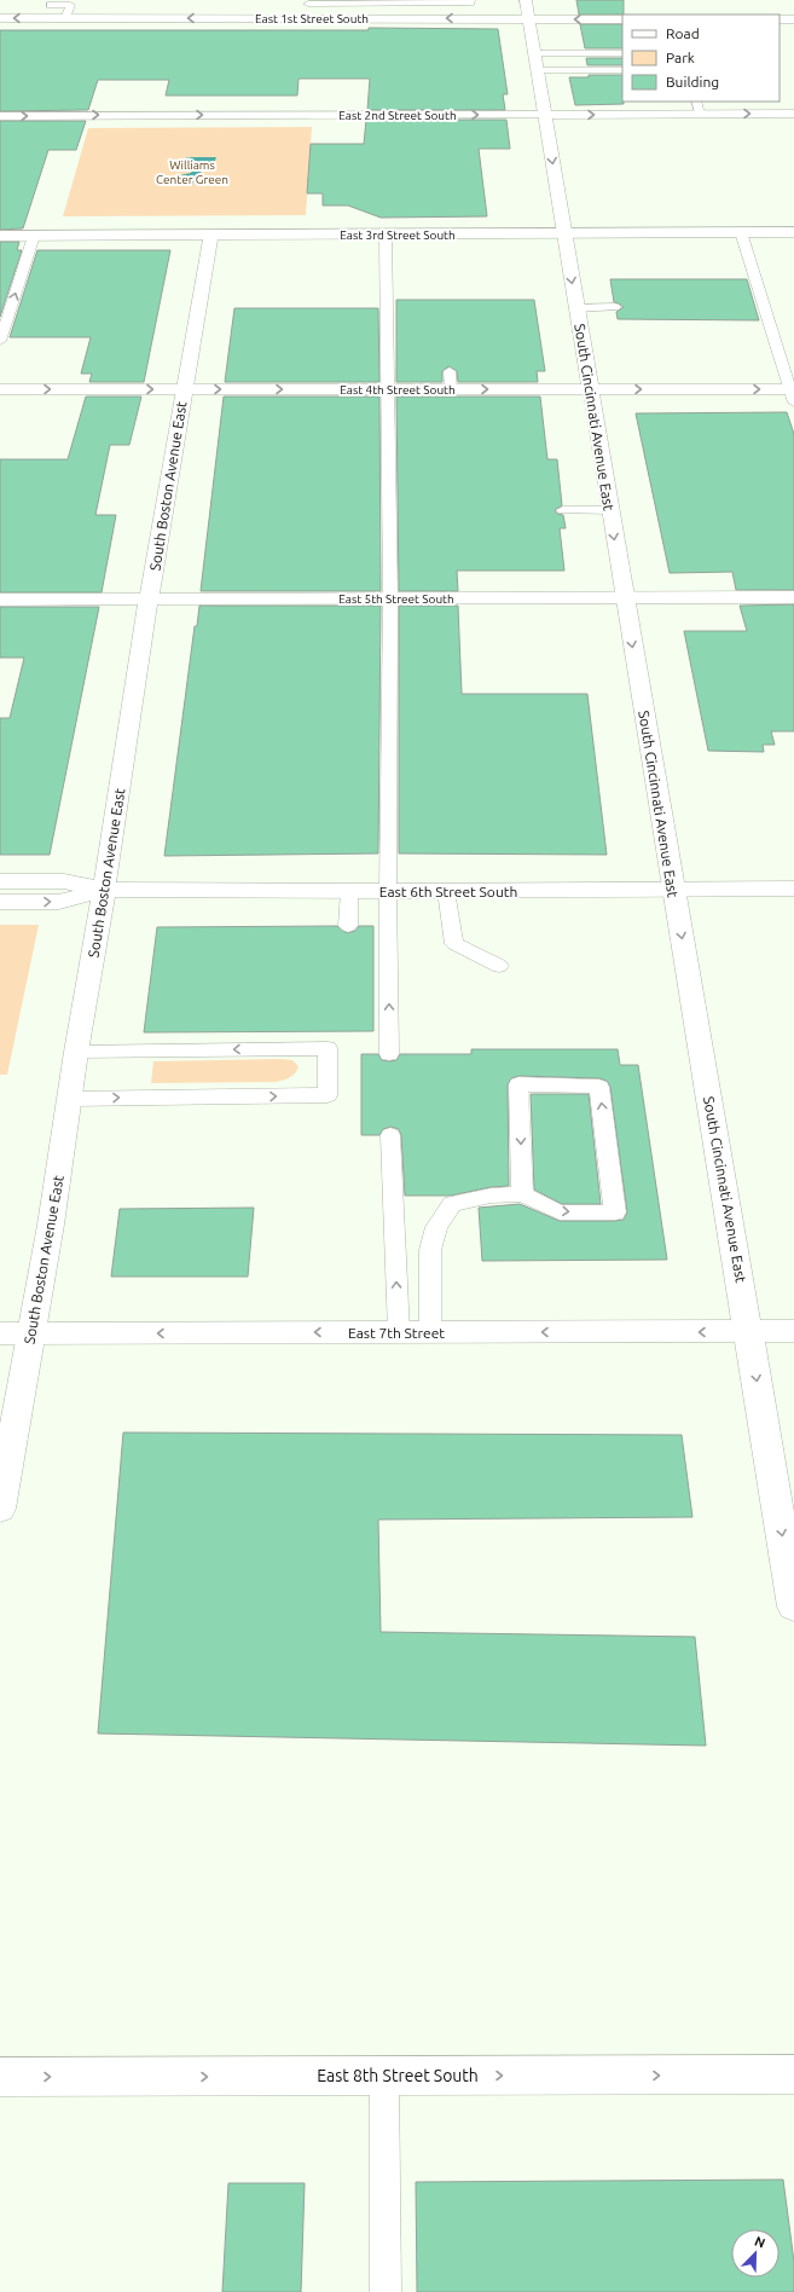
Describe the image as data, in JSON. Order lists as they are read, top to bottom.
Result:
{
  "streets": {
    "main road": [
      "East 1st Street South",
      "East 2nd Street South",
      "East 3rd Street South",
      "East 4th Street South",
      "South Cincinnati Avenue East",
      "South Boston Avenue East",
      "East 5th Street South",
      "East 6th Street South",
      "East 7th Street",
      "East 8th Street South"
    ]
  },
  "crossings": [
    ["East 1st Street South", "South Cincinnati Avenue East"],
    ["East 2nd Street South", "South Cincinnati Avenue East"],
    ["East 3rd Street South", "South Cincinnati Avenue East"],
    ["East 3rd Street South", "South Boston Avenue East"],
    ["East 4th Street South", "South Cincinnati Avenue East"],
    ["East 4th Street South", "South Boston Avenue East"],
    ["South Cincinnati Avenue East", "East 5th Street South"],
    ["South Cincinnati Avenue East", "East 6th Street South"],
    ["South Cincinnati Avenue East", "East 7th Street"],
    ["South Boston Avenue East", "East 5th Street South"],
    ["South Boston Avenue East", "East 6th Street South"],
    ["South Boston Avenue East", "East 7th Street"]
  ],
  "one_way": [
    "East 1st Street South",
    "East 2nd Street South",
    "East 4th Street South",
    "South Cincinnati Avenue East",
    "East 7th Street",
    "East 8th Street South"
  ],
  "parks": ["Williams Center Green"],
  "legend": ["Road", "Park", "Building"],
  "north": "top right"
}
